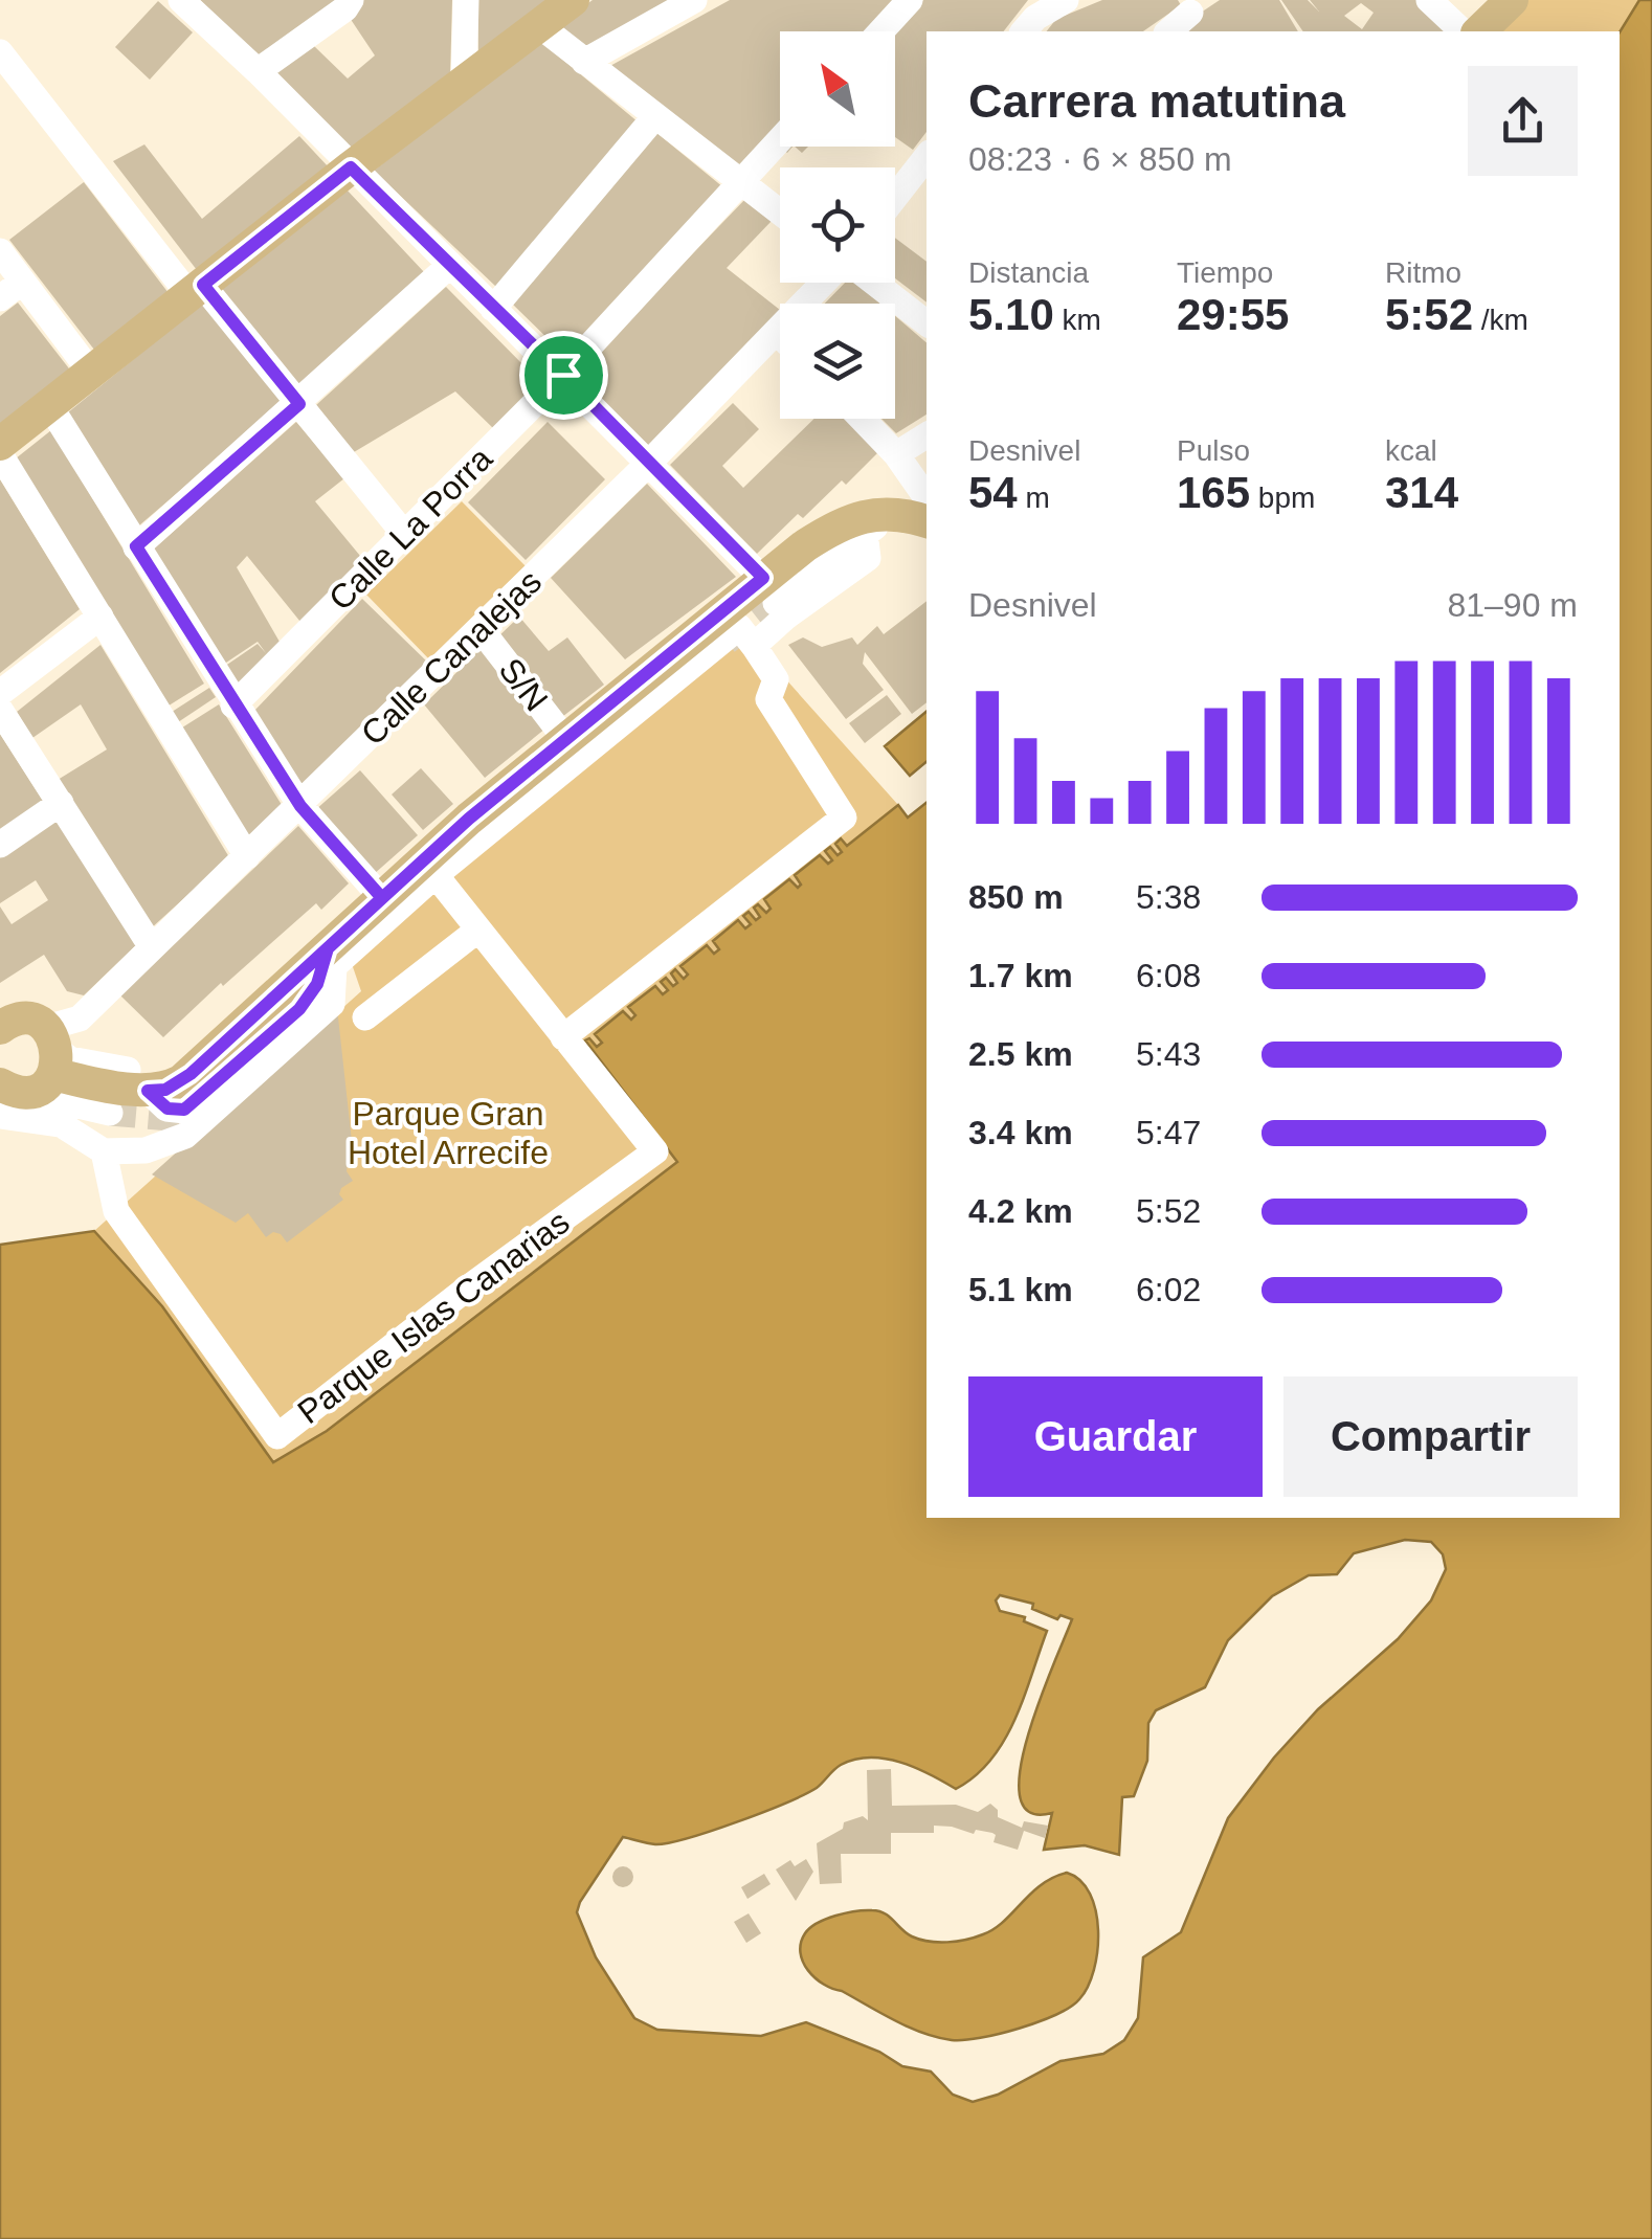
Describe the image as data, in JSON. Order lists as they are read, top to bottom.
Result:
{
  "streets": {
    "street": [
      "Calle La Porra",
      "Calle Canalejas",
      "S/N",
      "Parque Islas Canarias"
    ]
  },
  "crossings": [
    ["Calle Canalejas", "S/N"]
  ],
  "parks": ["Parque Gran Hotel Arrecife"],
  "north": "top left",
  "page": {
    "heading": ["Carrera matutina", "08:23 · 6 × 850 m"],
    "stats": [
      ["Distancia", "5.10 km"],
      ["Tiempo", "29:55"],
      ["Ritmo", "5:52 /km"],
      ["Desnivel", "54 m"],
      ["Pulso", "165 bpm"],
      ["kcal", "314"]
    ],
    "chart": ["Desnivel", "81–90 m"],
    "list": [
      {
        "name": "850 m",
        "note": "5:38"
      },
      {
        "name": "1.7 km",
        "note": "6:08"
      },
      {
        "name": "2.5 km",
        "note": "5:43"
      },
      {
        "name": "3.4 km",
        "note": "5:47"
      },
      {
        "name": "4.2 km",
        "note": "5:52"
      },
      {
        "name": "5.1 km",
        "note": "6:02"
      }
    ],
    "buttons": ["Guardar", "Compartir"]
  }
}
